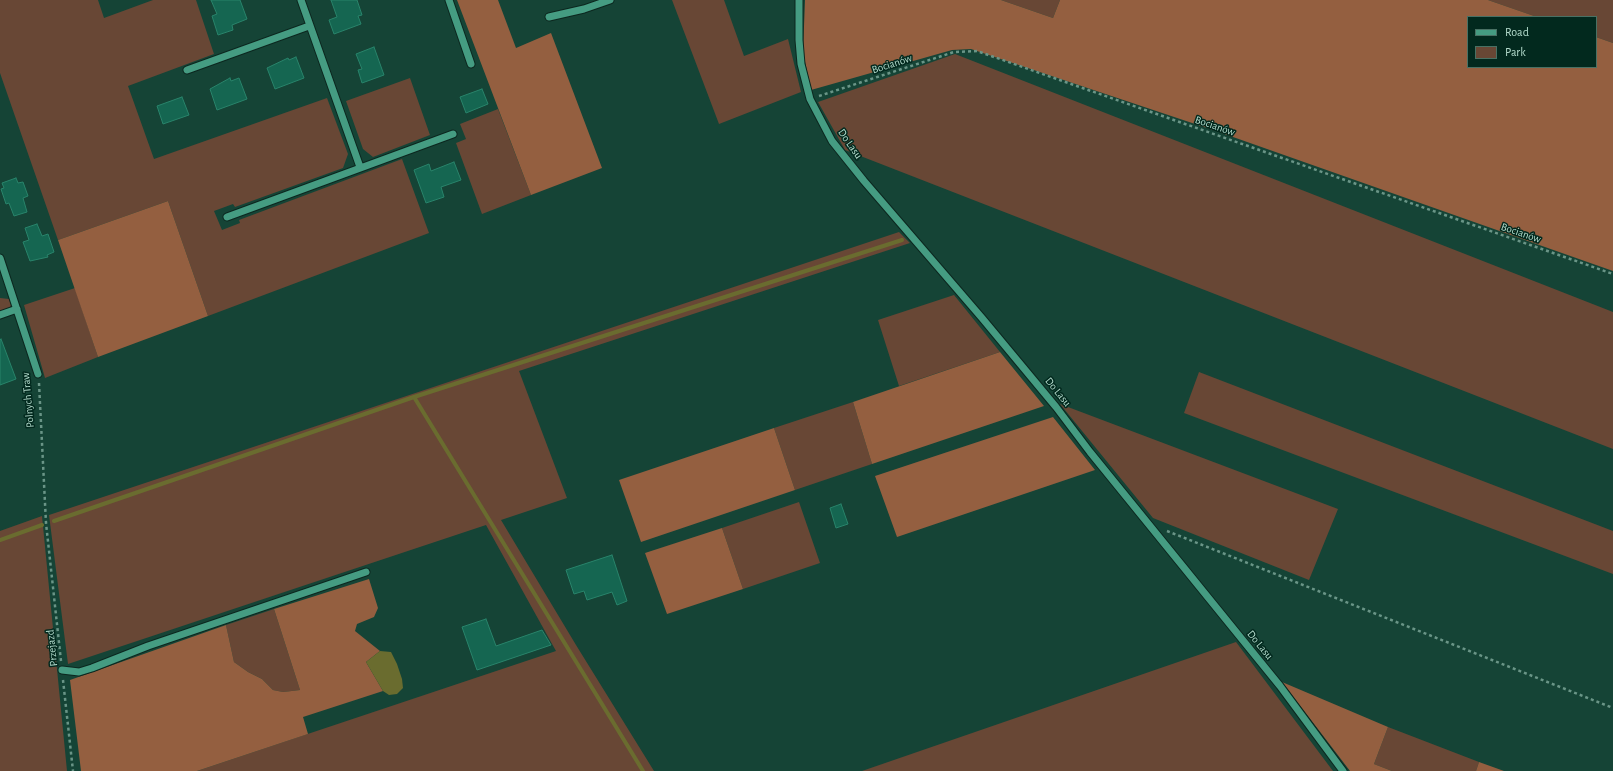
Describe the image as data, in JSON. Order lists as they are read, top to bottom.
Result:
{
  "streets": {
    "street": ["Do Lasu", "Polnych Traw"],
    "path": ["Bocianów", "Przejazd"]
  },
  "crossings": [
    ["Bocianów", "Do Lasu"],
    ["Polnych Traw", "Przejazd"]
  ],
  "legend": ["Road", "Park"]
}
